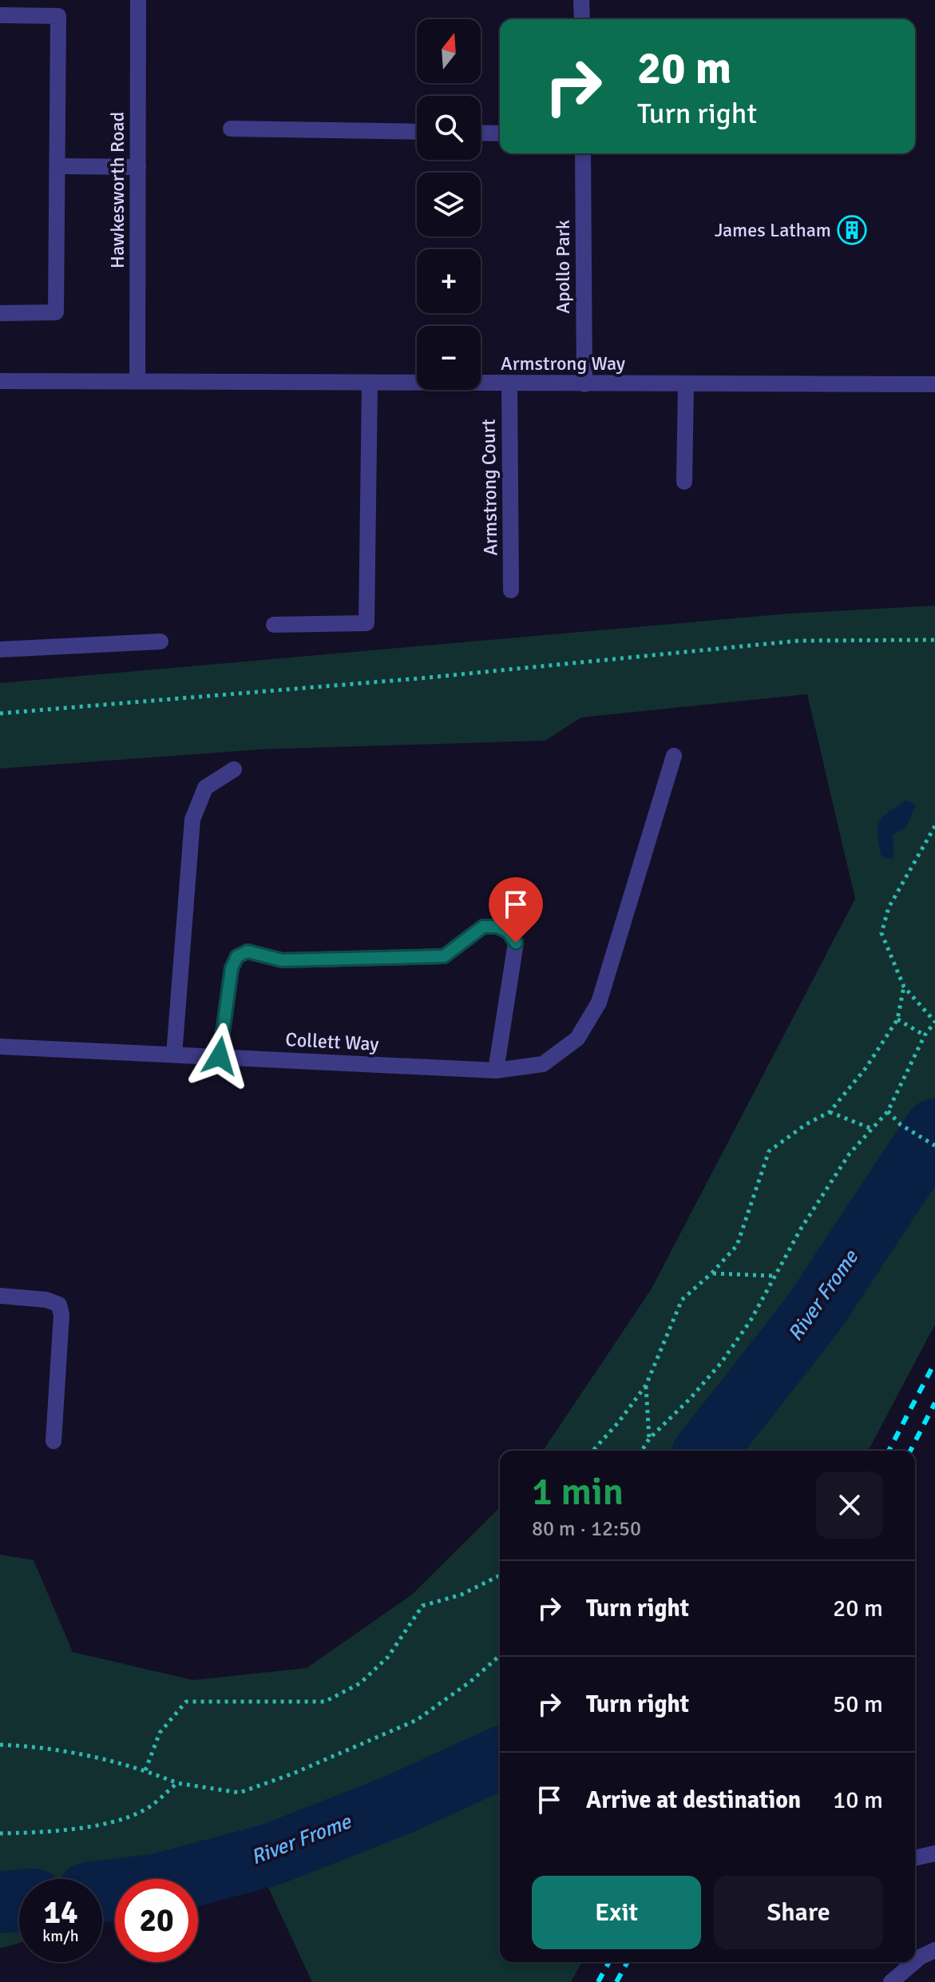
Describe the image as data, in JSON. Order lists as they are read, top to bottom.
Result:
{
  "streets": {
    "street": [
      "Hawkesworth Road",
      "Apollo Park",
      "Armstrong Way",
      "Armstrong Court",
      "Collett Way"
    ]
  },
  "crossings": [
    ["Hawkesworth Road", "Armstrong Way"],
    ["Apollo Park", "Armstrong Way"],
    ["Armstrong Way", "Armstrong Court"]
  ],
  "water": ["River Frome"],
  "places": {
    "building": ["James Latham"]
  },
  "north": "top",
  "page": {
    "map_buttons": ["+", "−"],
    "turn": ["20 m", "Turn right"],
    "heading": ["1 min", "80 m · 12:50"],
    "list": [
      {
        "name": "Turn right",
        "value": "20 m"
      },
      {
        "name": "Turn right",
        "value": "50 m"
      },
      {
        "name": "Arrive at destination",
        "value": "10 m"
      }
    ],
    "buttons": ["Exit", "Share"],
    "speed": "14 km/h",
    "limit": "20"
  }
}
